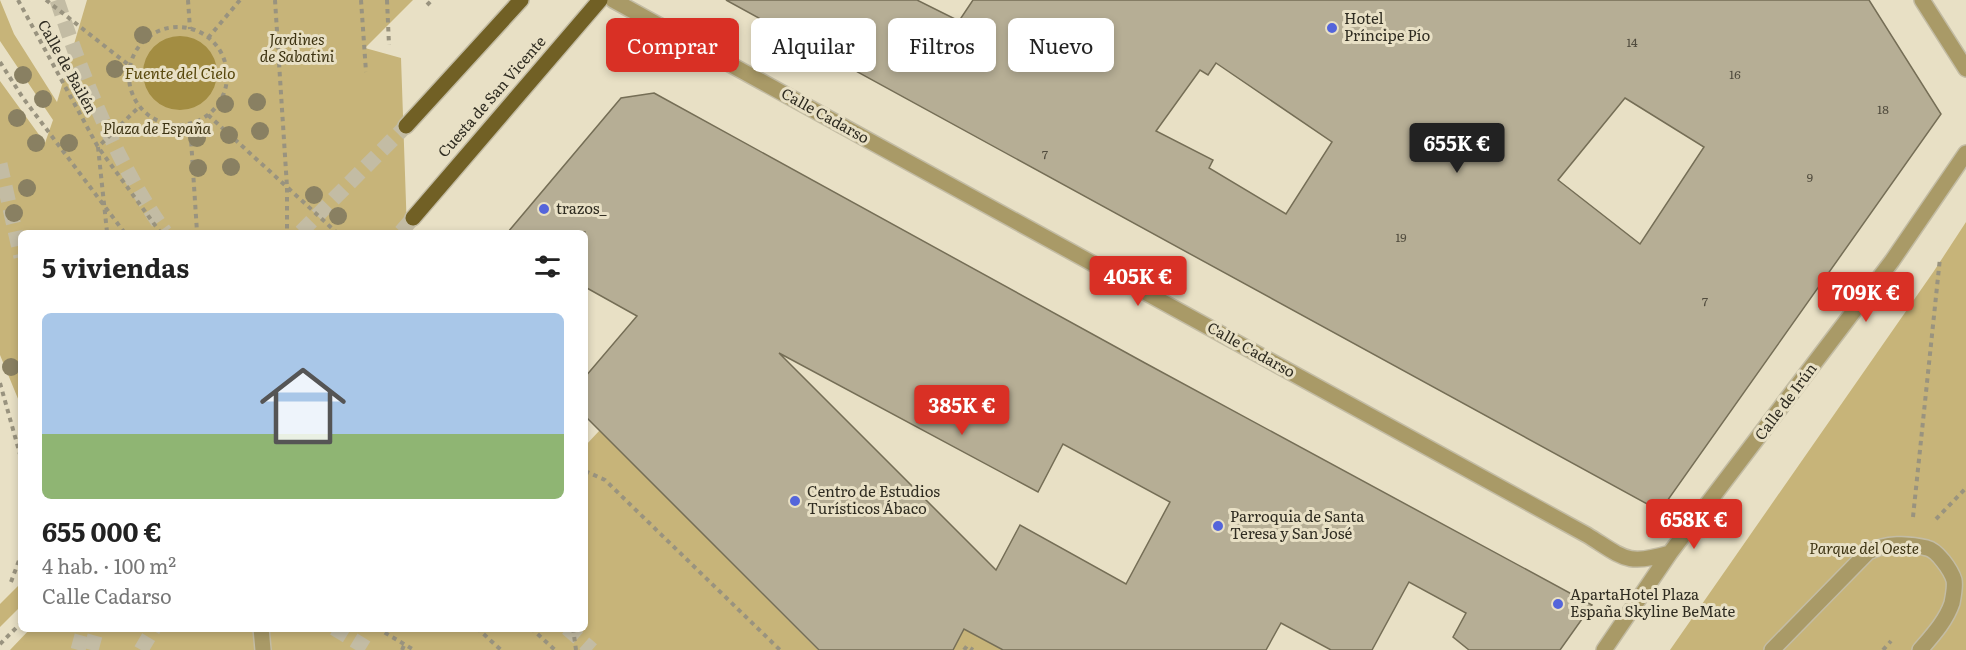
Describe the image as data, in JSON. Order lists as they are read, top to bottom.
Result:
{
  "streets": {
    "main road": ["Cuesta de San Vicente"],
    "street": ["Calle Cadarso", "Calle de Irún"],
    "path": ["Calle de Bailén"]
  },
  "crossings": [
    ["Calle Cadarso", "Calle de Irún"]
  ],
  "water": ["Fuente del Cielo"],
  "parks": ["Jardines de Sabatini", "Plaza de España", "Parque del Oeste"],
  "places": [
    "Hotel Príncipe Pío",
    "trazos_",
    "Centro de Estudios Turísticos Ábaco",
    "Parroquia de Santa Teresa y San José",
    "ApartaHotel Plaza España Skyline BeMate"
  ],
  "house_numbers": [
    "14",
    "16",
    "18",
    "7",
    "9",
    "19",
    "7"
  ],
  "page": {
    "chip": [
      "Comprar",
      "Alquilar",
      "Filtros",
      "Nuevo"
    ],
    "price": [
      "655K €",
      "405K €",
      "709K €",
      "385K €",
      "658K €"
    ],
    "heading": "5 viviendas",
    "list": [
      {
        "name": "655 000 €",
        "note": "4 hab. · 100 m² · Calle Cadarso"
      }
    ]
  }
}
